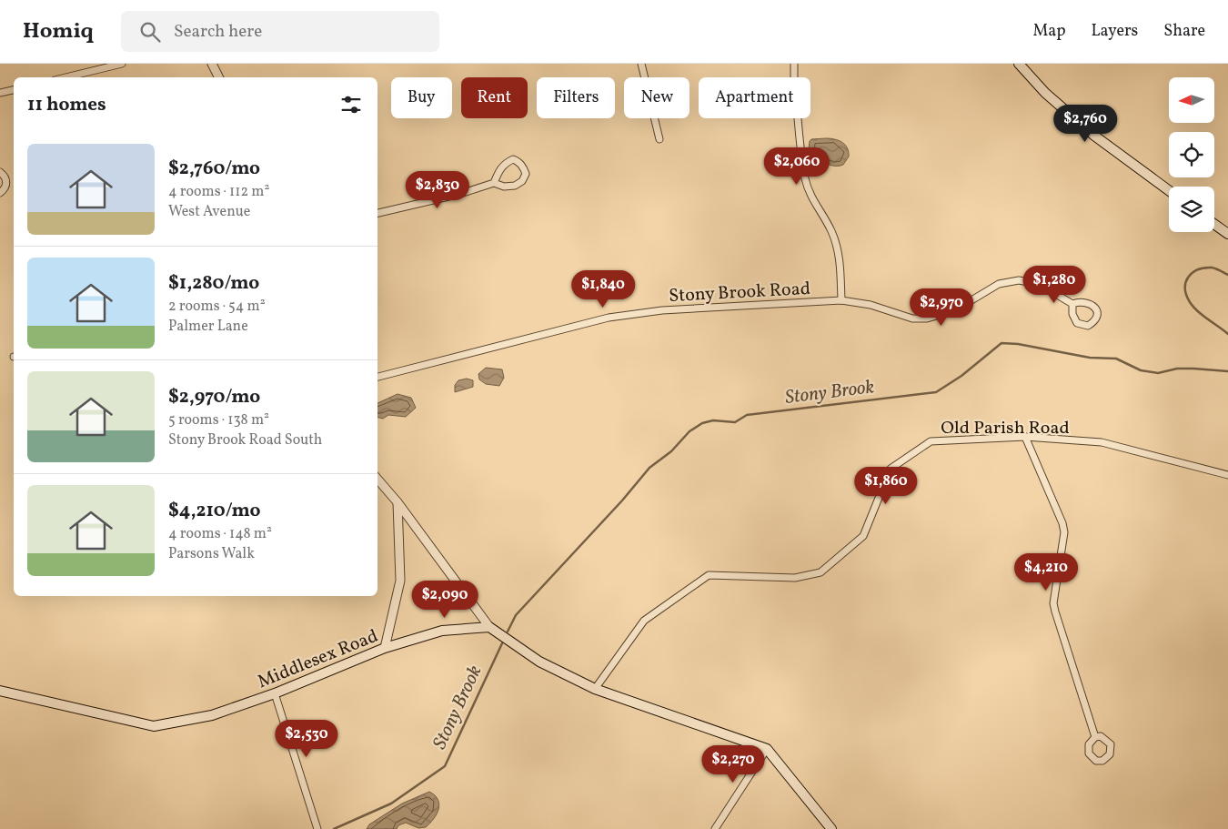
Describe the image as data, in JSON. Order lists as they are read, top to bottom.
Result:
{
  "streets": {
    "main road": ["Middlesex Road"],
    "street": ["Stony Brook Road", "Old Parish Road"]
  },
  "water": ["Stony Brook"],
  "north": "left",
  "page": {
    "header": "Homiq",
    "search": "Search here",
    "nav": ["Map", "Layers", "Share"],
    "chip": [
      "Buy",
      "Rent",
      "Filters",
      "New",
      "Apartment"
    ],
    "heading": "11 homes",
    "price": [
      "$2,760",
      "$2,060",
      "$2,830",
      "$1,280",
      "$1,840",
      "$2,970",
      "$1,860",
      "$4,210",
      "$2,090",
      "$2,530",
      "$2,270"
    ],
    "list": [
      {
        "name": "$2,760/mo",
        "note": "4 rooms · 112 m² · West Avenue"
      },
      {
        "name": "$1,280/mo",
        "note": "2 rooms · 54 m² · Palmer Lane"
      },
      {
        "name": "$2,970/mo",
        "note": "5 rooms · 138 m² · Stony Brook Road South"
      },
      {
        "name": "$4,210/mo",
        "note": "4 rooms · 148 m² · Parsons Walk"
      }
    ]
  }
}
